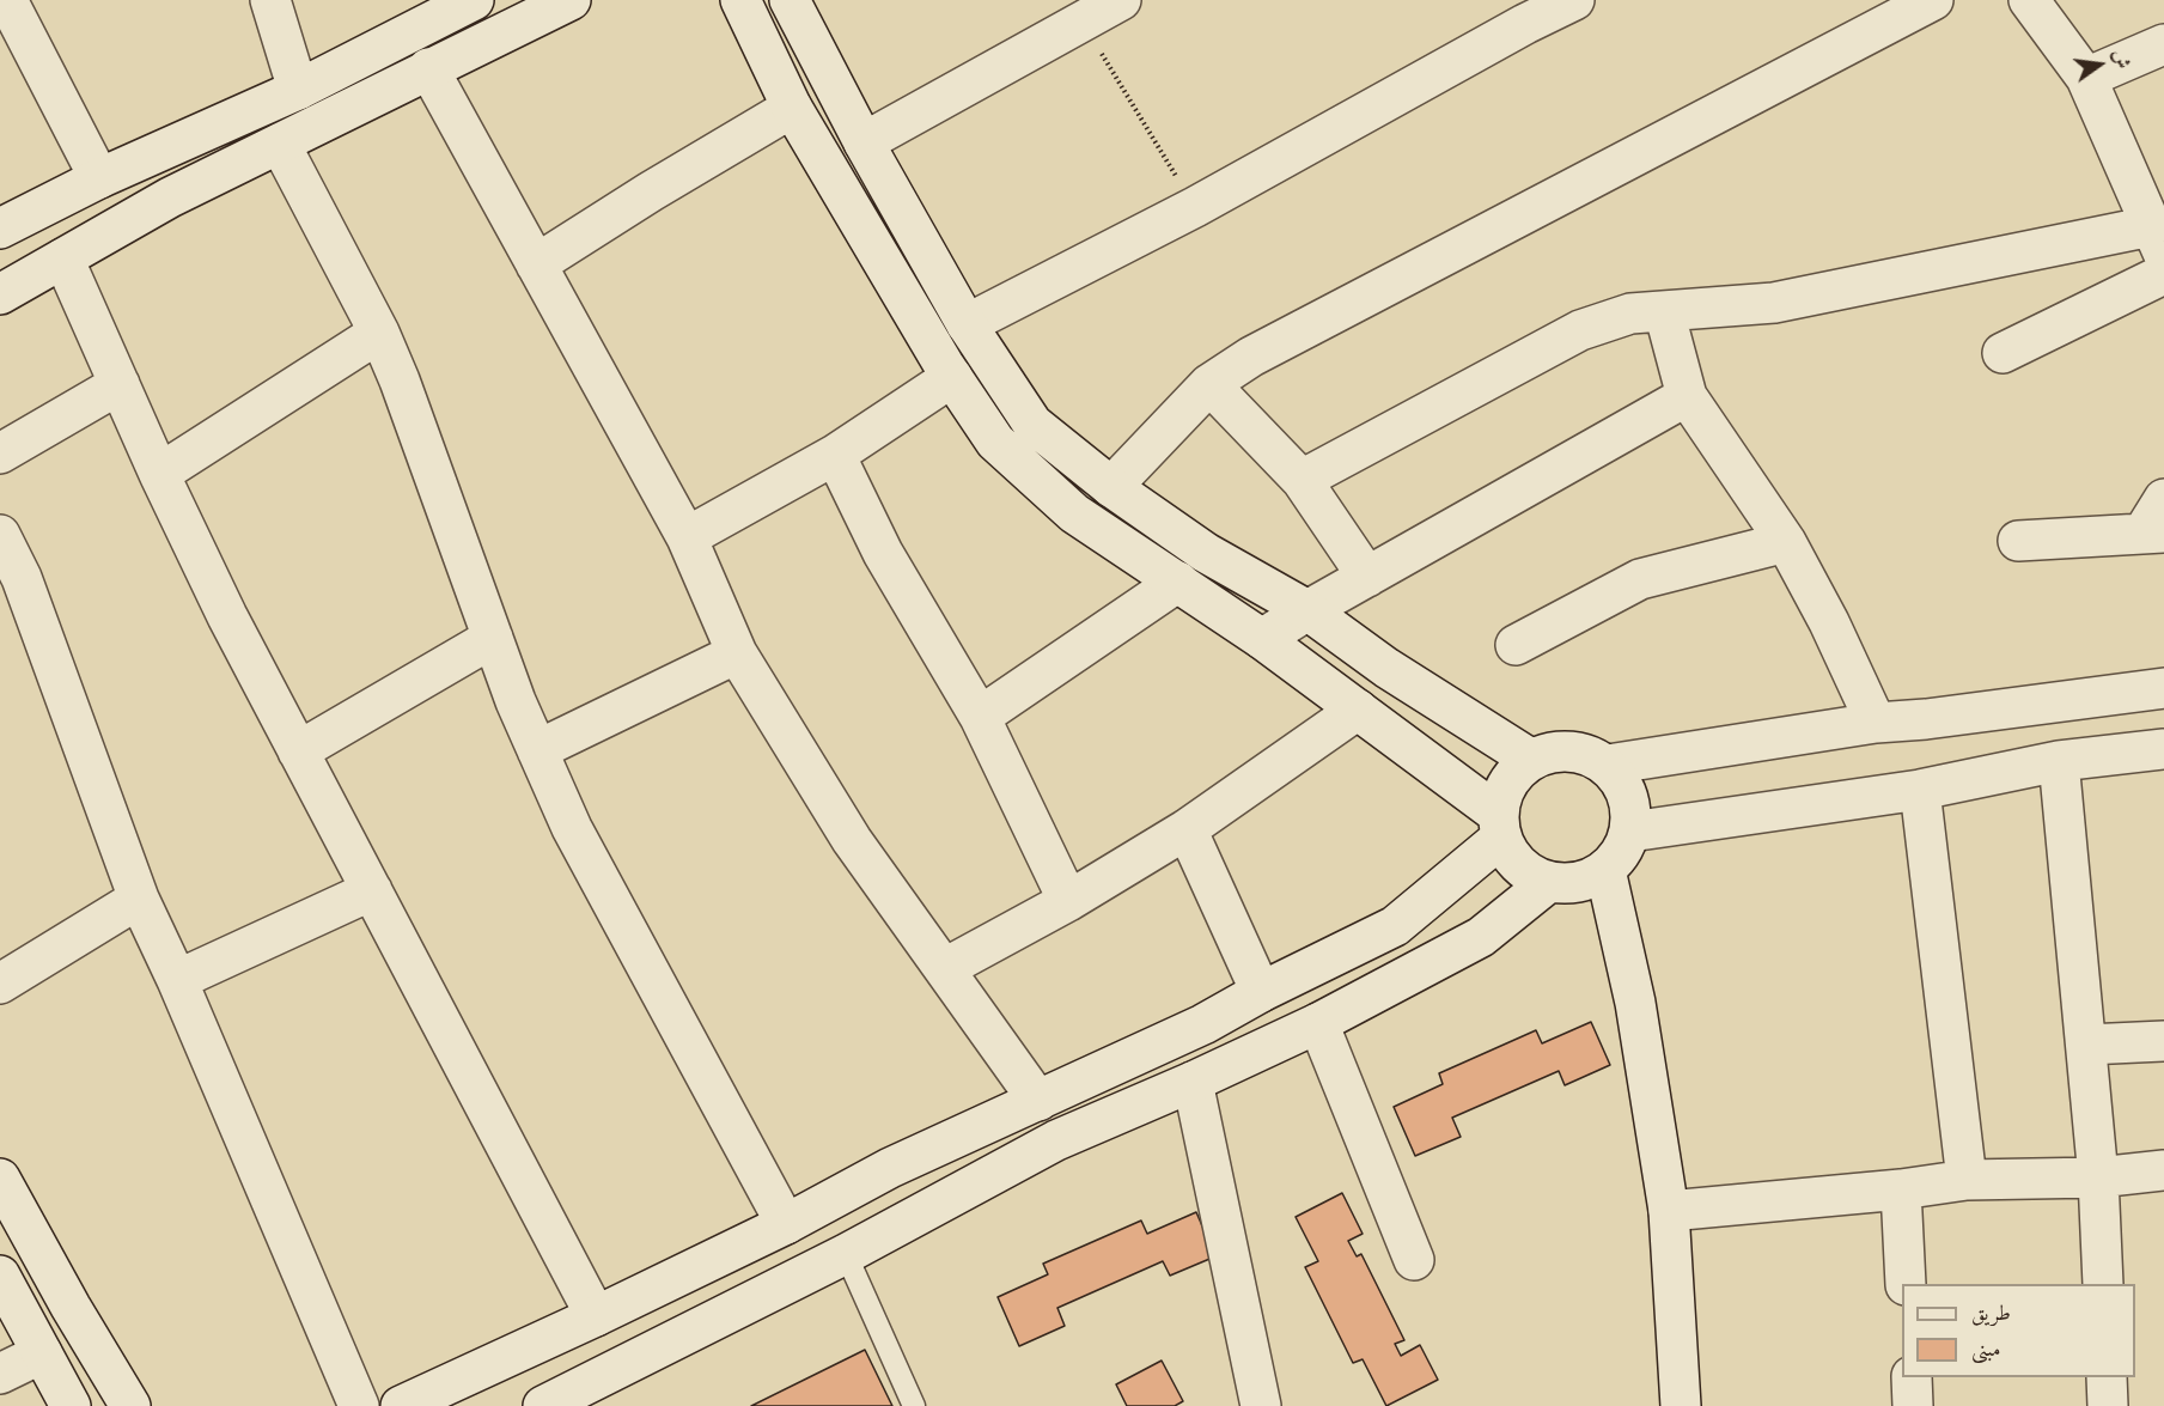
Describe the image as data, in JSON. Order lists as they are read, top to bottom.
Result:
{
  "legend": ["طريق", "مبنى"],
  "north": "right"
}
